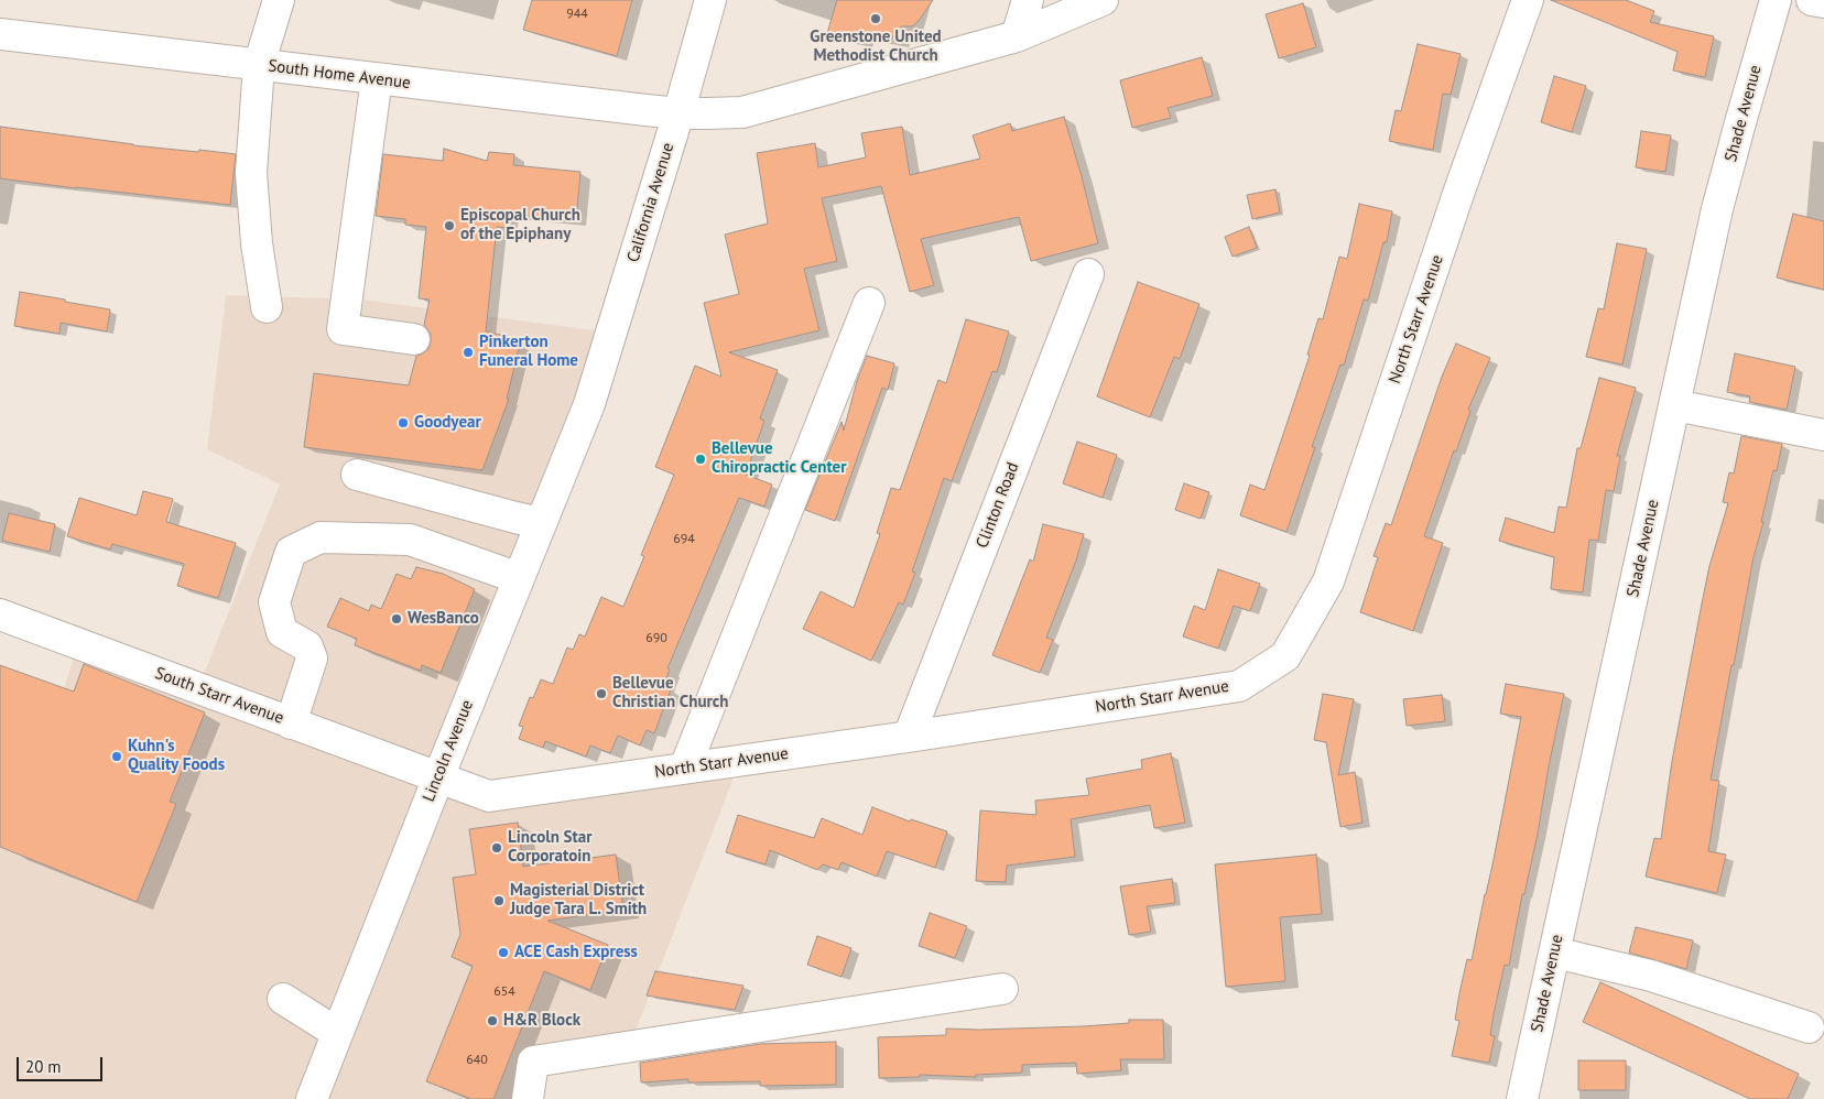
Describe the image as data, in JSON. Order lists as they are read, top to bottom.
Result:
{
  "streets": {
    "street": [
      "South Home Avenue",
      "Shade Avenue",
      "California Avenue",
      "North Starr Avenue",
      "Clinton Road",
      "South Starr Avenue",
      "Lincoln Avenue"
    ]
  },
  "crossings": [
    ["South Home Avenue", "California Avenue"],
    ["California Avenue", "Lincoln Avenue"],
    ["North Starr Avenue", "Clinton Road"],
    ["North Starr Avenue", "South Starr Avenue"],
    ["North Starr Avenue", "Lincoln Avenue"],
    ["South Starr Avenue", "Lincoln Avenue"]
  ],
  "places": [
    "Greenstone United Methodist Church",
    "Episcopal Church of the Epiphany",
    "Pinkerton Funeral Home",
    "Goodyear",
    "Bellevue Chiropractic Center",
    "WesBanco",
    "Bellevue Christian Church",
    "Kuhn's Quality Foods",
    "Lincoln Star Corporatoin",
    "Magisterial District Judge Tara L. Smith",
    "ACE Cash Express",
    "H&R Block"
  ],
  "house_numbers": [
    "944",
    "694",
    "690",
    "654",
    "640"
  ],
  "scale_bar": "20 m"
}
